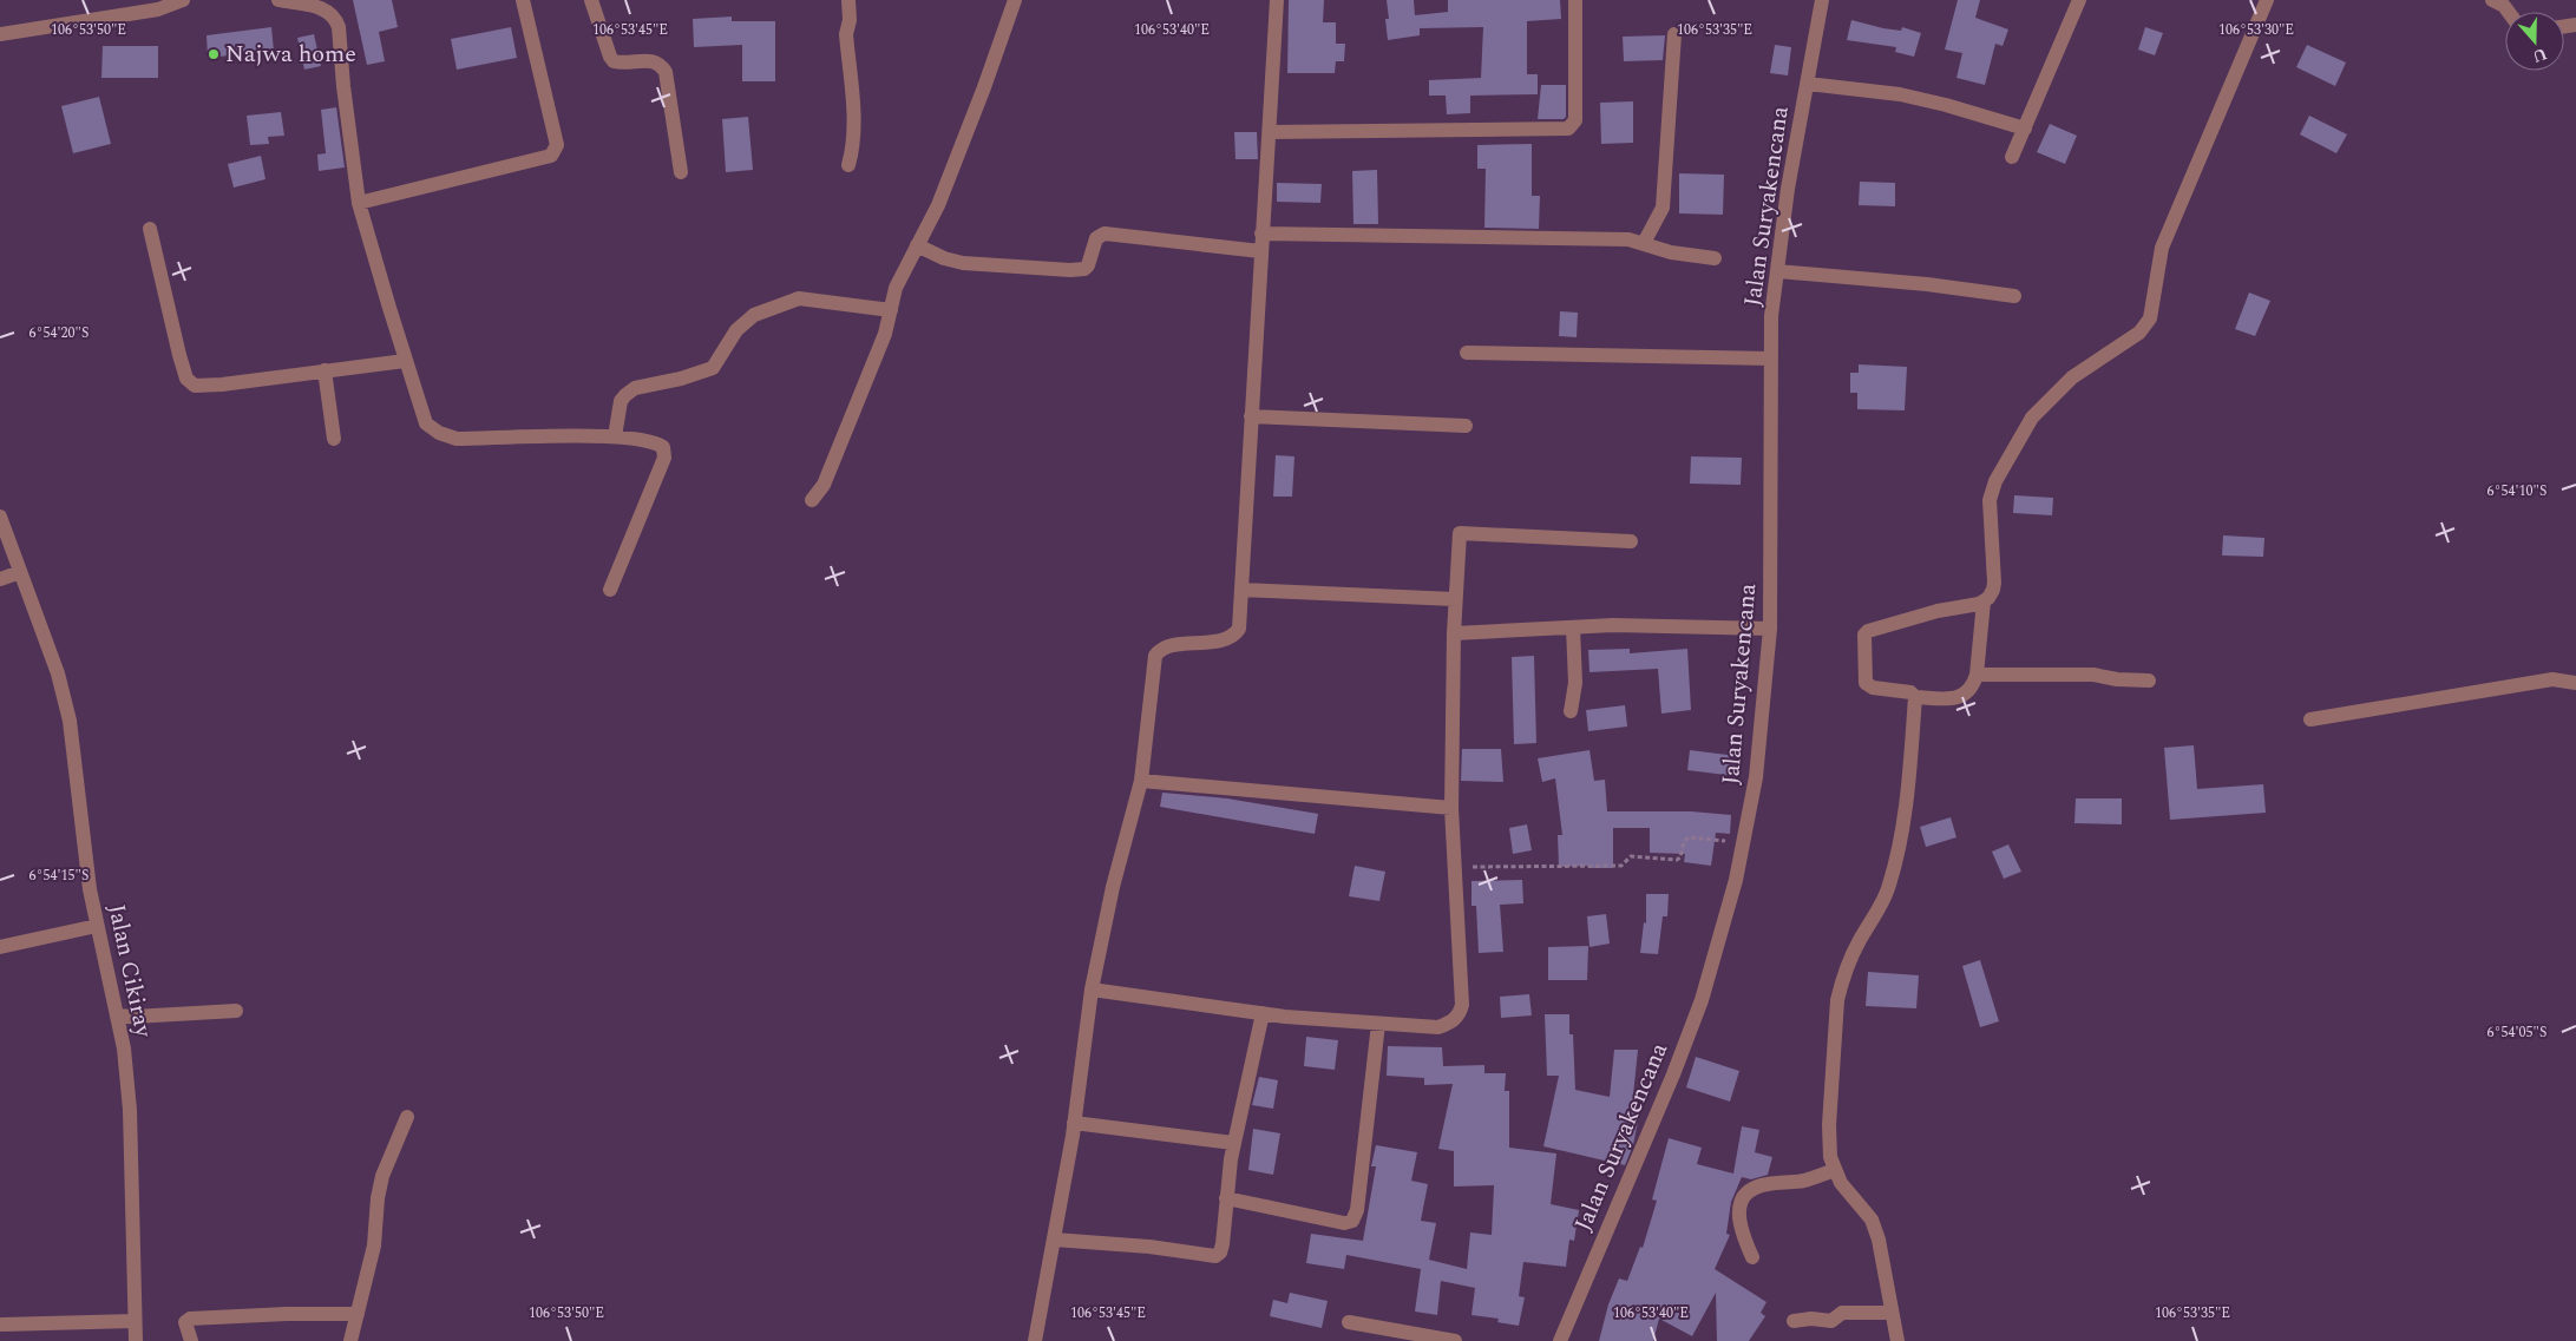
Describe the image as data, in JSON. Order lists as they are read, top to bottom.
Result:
{
  "streets": {
    "street": ["Jalan Suryakencana", "Jalan Cikiray"]
  },
  "places": ["Najwa home"],
  "north": "bottom",
  "coordinates": [
    "106°53'50\"E",
    "106°53'45\"E",
    "106°53'40\"E",
    "106°53'35\"E",
    "106°53'30\"E",
    "6°54'20\"S",
    "6°54'10\"S",
    "6°54'15\"S",
    "6°54'05\"S"
  ]
}
